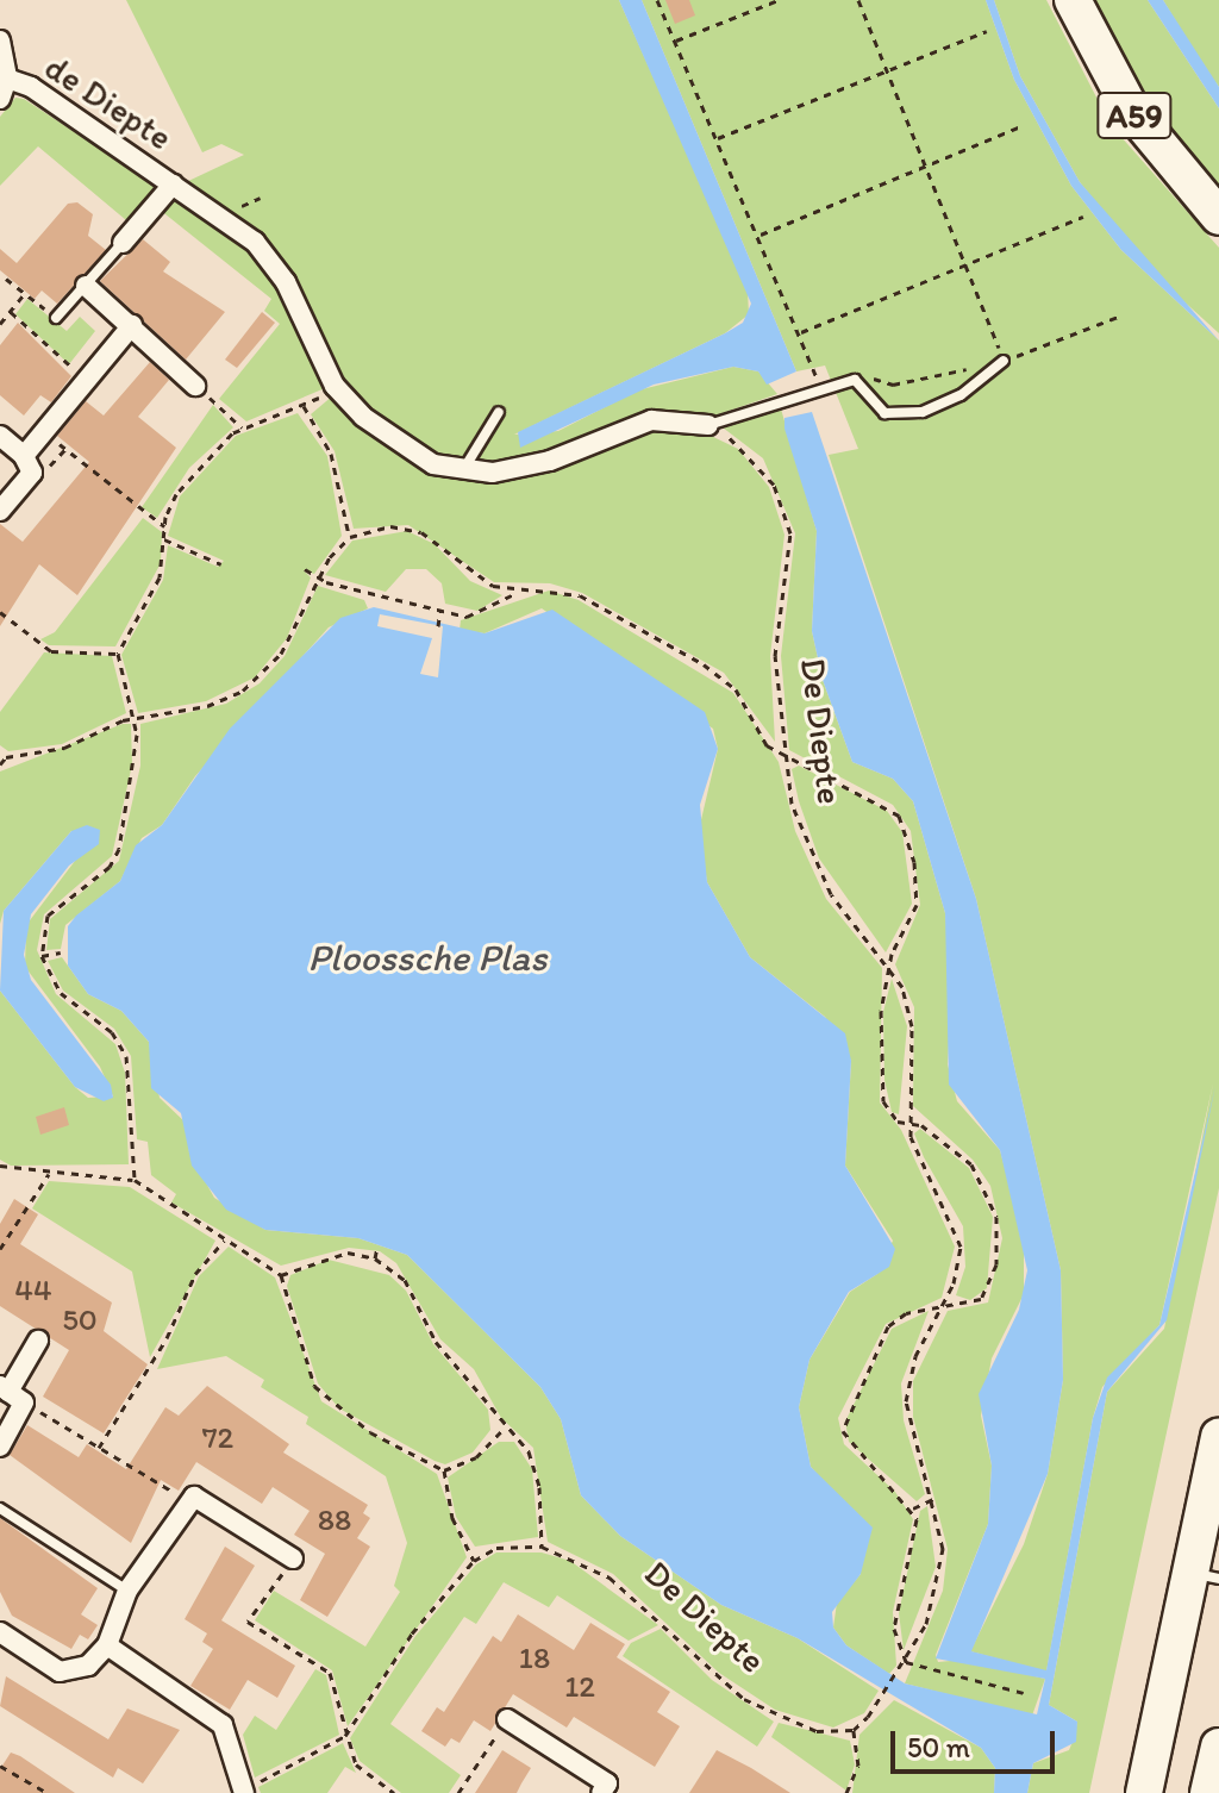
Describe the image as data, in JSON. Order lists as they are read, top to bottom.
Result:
{
  "streets": {
    "highway": ["A59"],
    "street": ["de Diepte", "De Diepte"]
  },
  "crossings": [
    ["de Diepte", "De Diepte"]
  ],
  "water": ["Ploossche Plas"],
  "house_numbers": [
    "44",
    "50",
    "72",
    "88",
    "18",
    "12"
  ],
  "scale_bar": "50 m"
}
